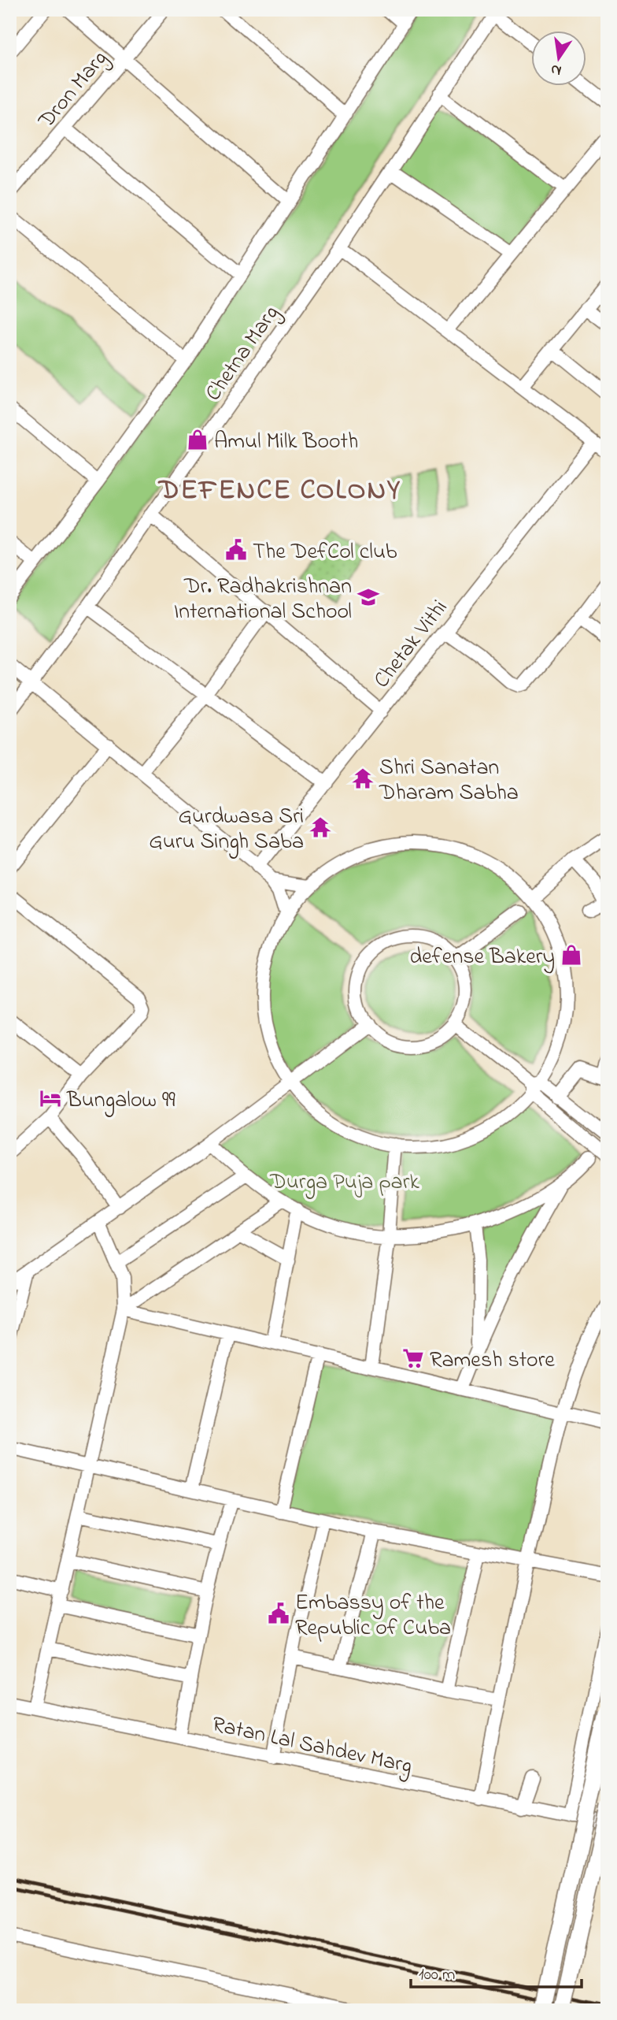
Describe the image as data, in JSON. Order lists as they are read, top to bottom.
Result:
{
  "streets": {
    "street": [
      "Dron Marg",
      "Chetna Marg",
      "Chetak Vithi",
      "Ratan Lal Sahdev Marg"
    ]
  },
  "districts": ["DEFENCE COLONY"],
  "parks": ["Durga Puja park"],
  "places": {
    "shop": ["Amul Milk Booth", "defense Bakery"],
    "public building": ["The DefCol club", "Embassy of the Republic of Cuba"],
    "school or university": ["Dr. Radhakrishnan International School"],
    "temple": ["Shri Sanatan Dharam Sabha", "Gurdwasa Sri Guru Singh Saba"],
    "hotel": ["Bungalow 99"],
    "supermarket": ["Ramesh store"]
  },
  "scale_bar": "100 m",
  "north": "bottom"
}
